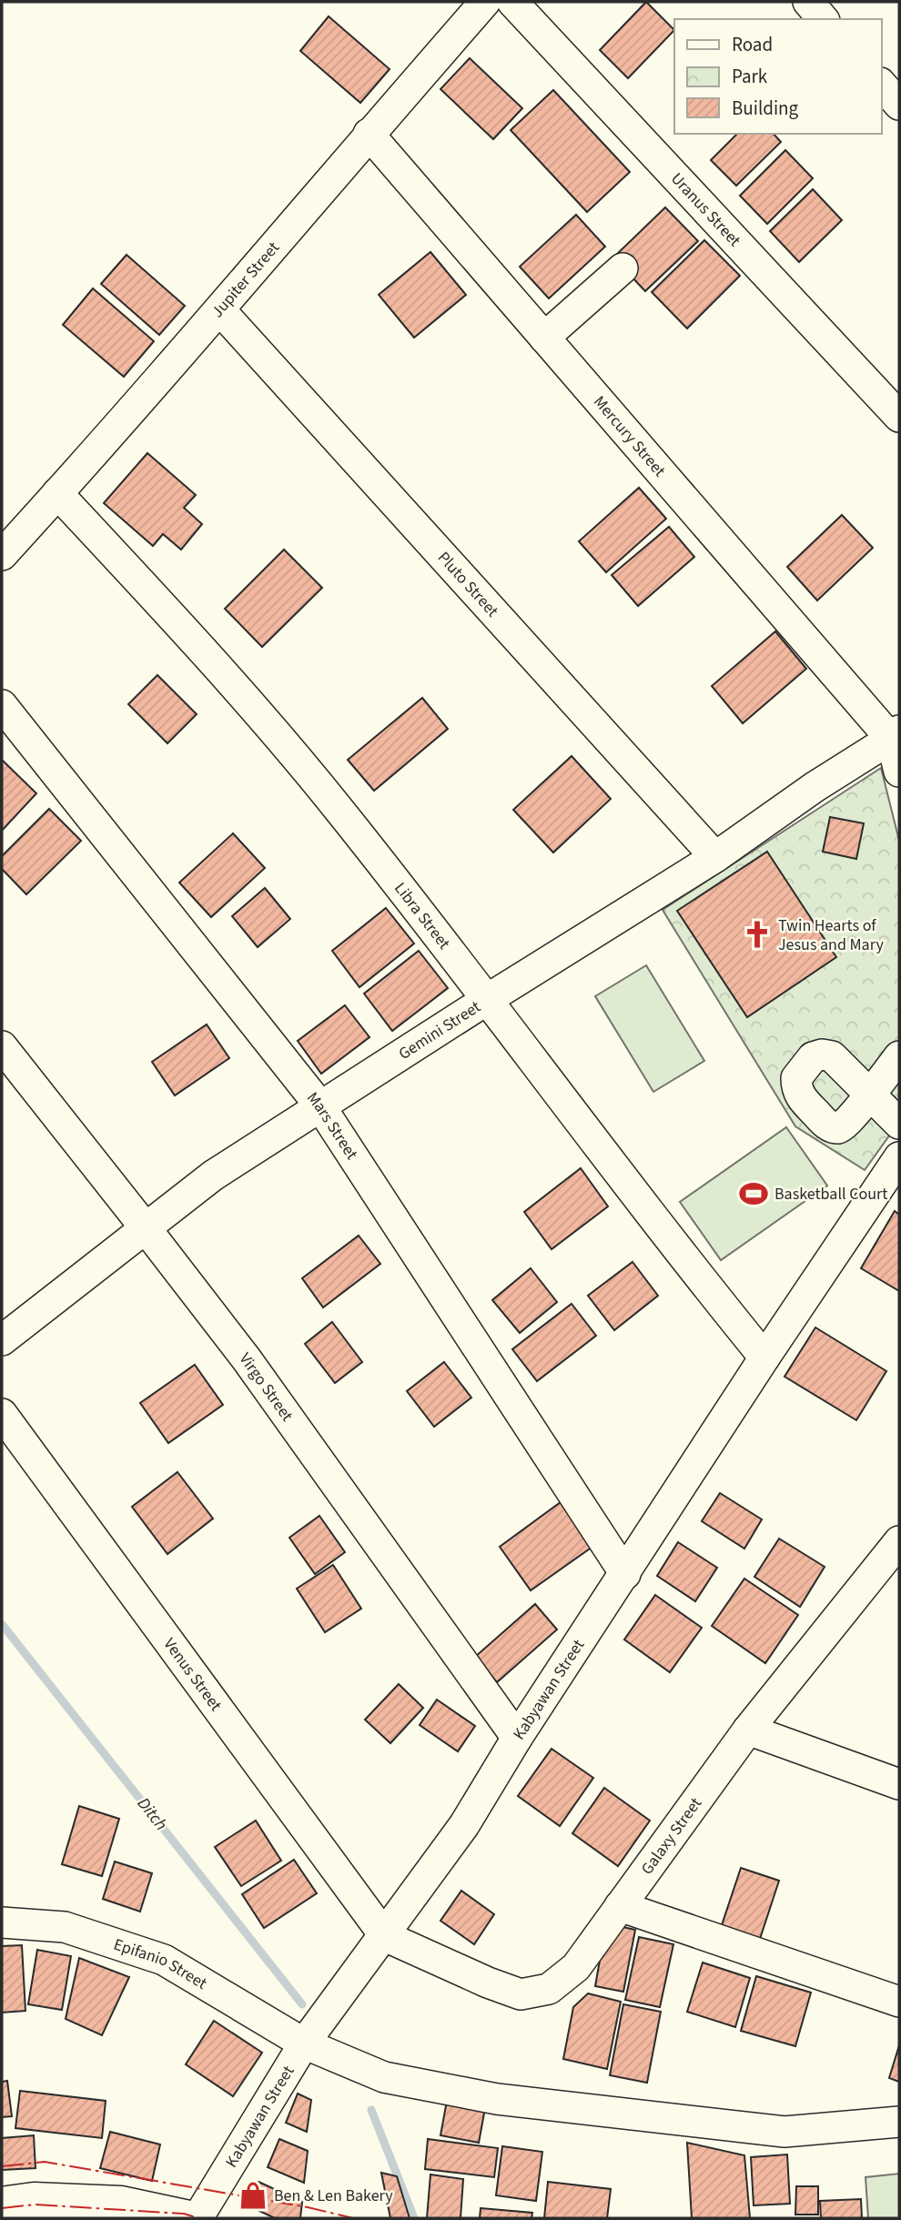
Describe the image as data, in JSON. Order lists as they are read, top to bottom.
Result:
{
  "streets": {
    "street": [
      "Uranus Street",
      "Jupiter Street",
      "Mercury Street",
      "Pluto Street",
      "Libra Street",
      "Gemini Street",
      "Mars Street",
      "Virgo Street",
      "Venus Street",
      "Kabyawan Street",
      "Galaxy Street",
      "Epifanio Street"
    ]
  },
  "crossings": [
    ["Jupiter Street", "Mercury Street"],
    ["Jupiter Street", "Pluto Street"],
    ["Jupiter Street", "Libra Street"],
    ["Mercury Street", "Gemini Street"],
    ["Pluto Street", "Gemini Street"],
    ["Libra Street", "Gemini Street"],
    ["Libra Street", "Kabyawan Street"],
    ["Gemini Street", "Mars Street"],
    ["Gemini Street", "Virgo Street"],
    ["Mars Street", "Kabyawan Street"],
    ["Virgo Street", "Kabyawan Street"],
    ["Venus Street", "Kabyawan Street"],
    ["Venus Street", "Galaxy Street"],
    ["Kabyawan Street", "Galaxy Street"],
    ["Kabyawan Street", "Epifanio Street"]
  ],
  "water": ["Ditch"],
  "places": {
    "church": ["Twin Hearts of Jesus and Mary"],
    "sports": ["Basketball Court"],
    "shop": ["Ben & Len Bakery"]
  },
  "legend": ["Road", "Park", "Building"]
}
